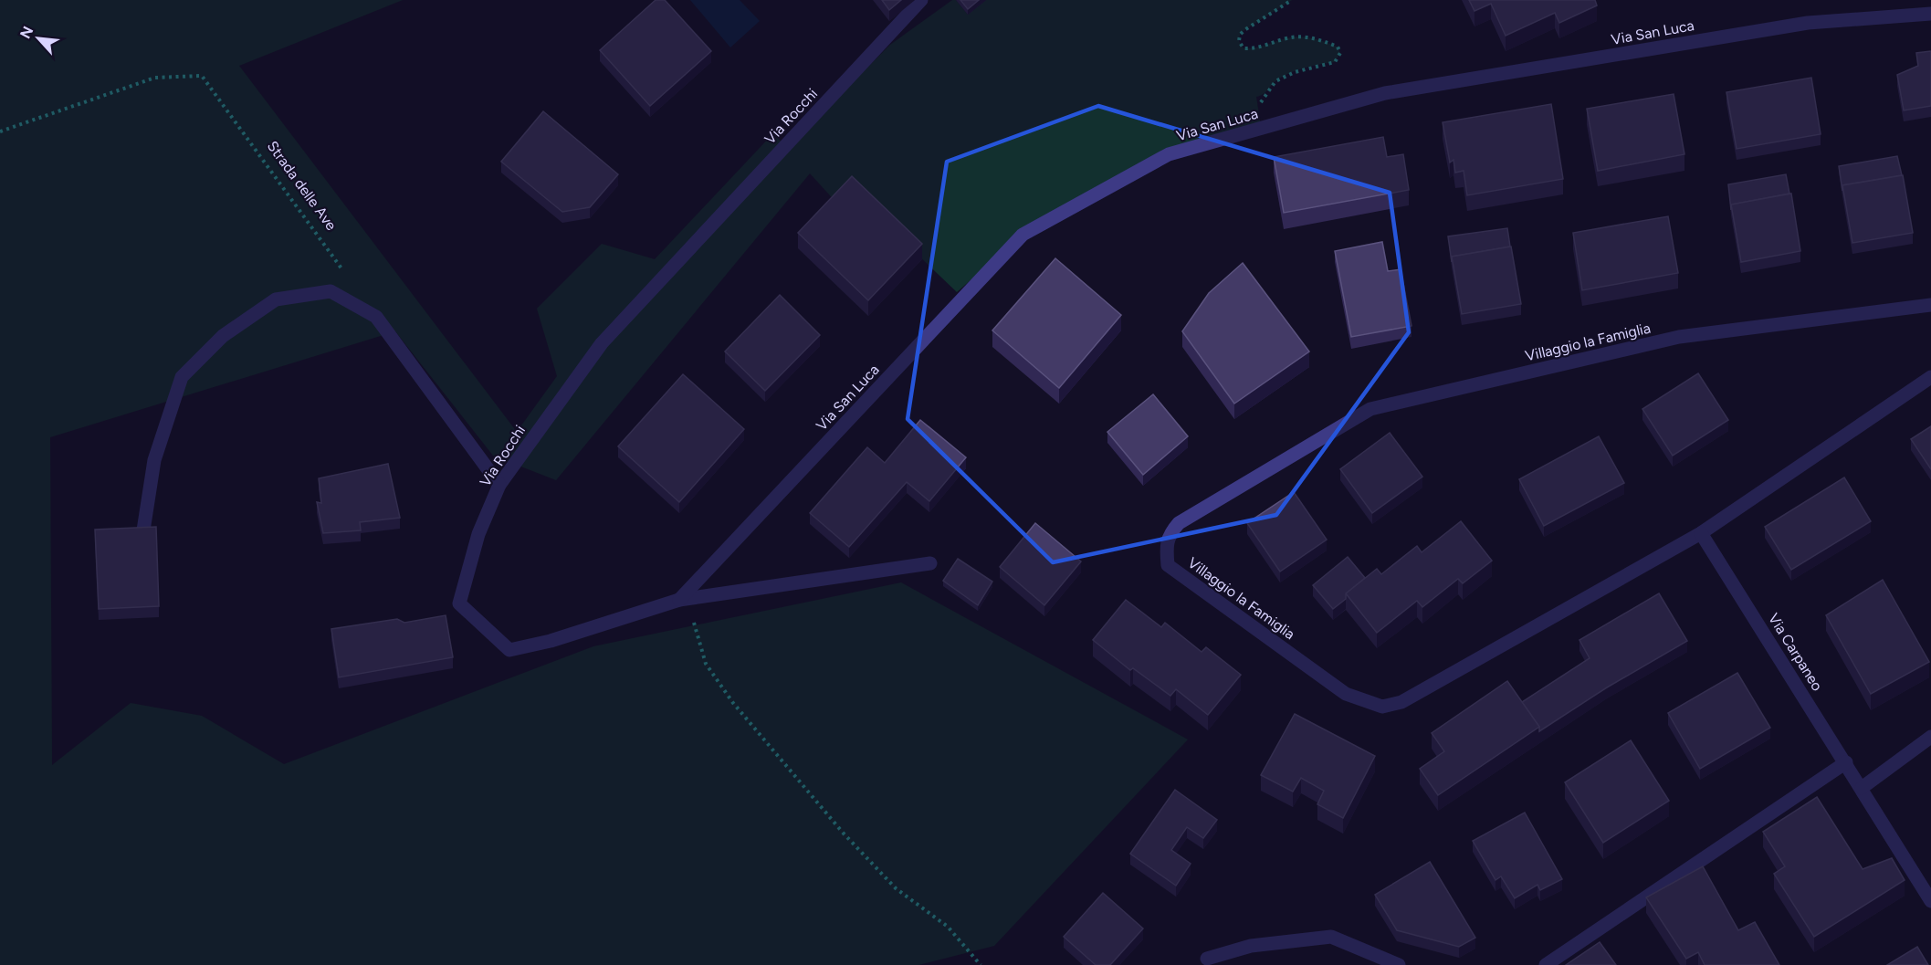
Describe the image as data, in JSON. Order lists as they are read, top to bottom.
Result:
{
  "streets": {
    "street": [
      "Via San Luca",
      "Via Rocchi",
      "Villaggio la Famiglia",
      "Via Carpaneo"
    ],
    "path": ["Strada delle Ave"]
  },
  "crossings": [
    ["Via San Luca", "Via Rocchi"],
    ["Villaggio la Famiglia", "Via Carpaneo"]
  ],
  "north": "top left"
}
